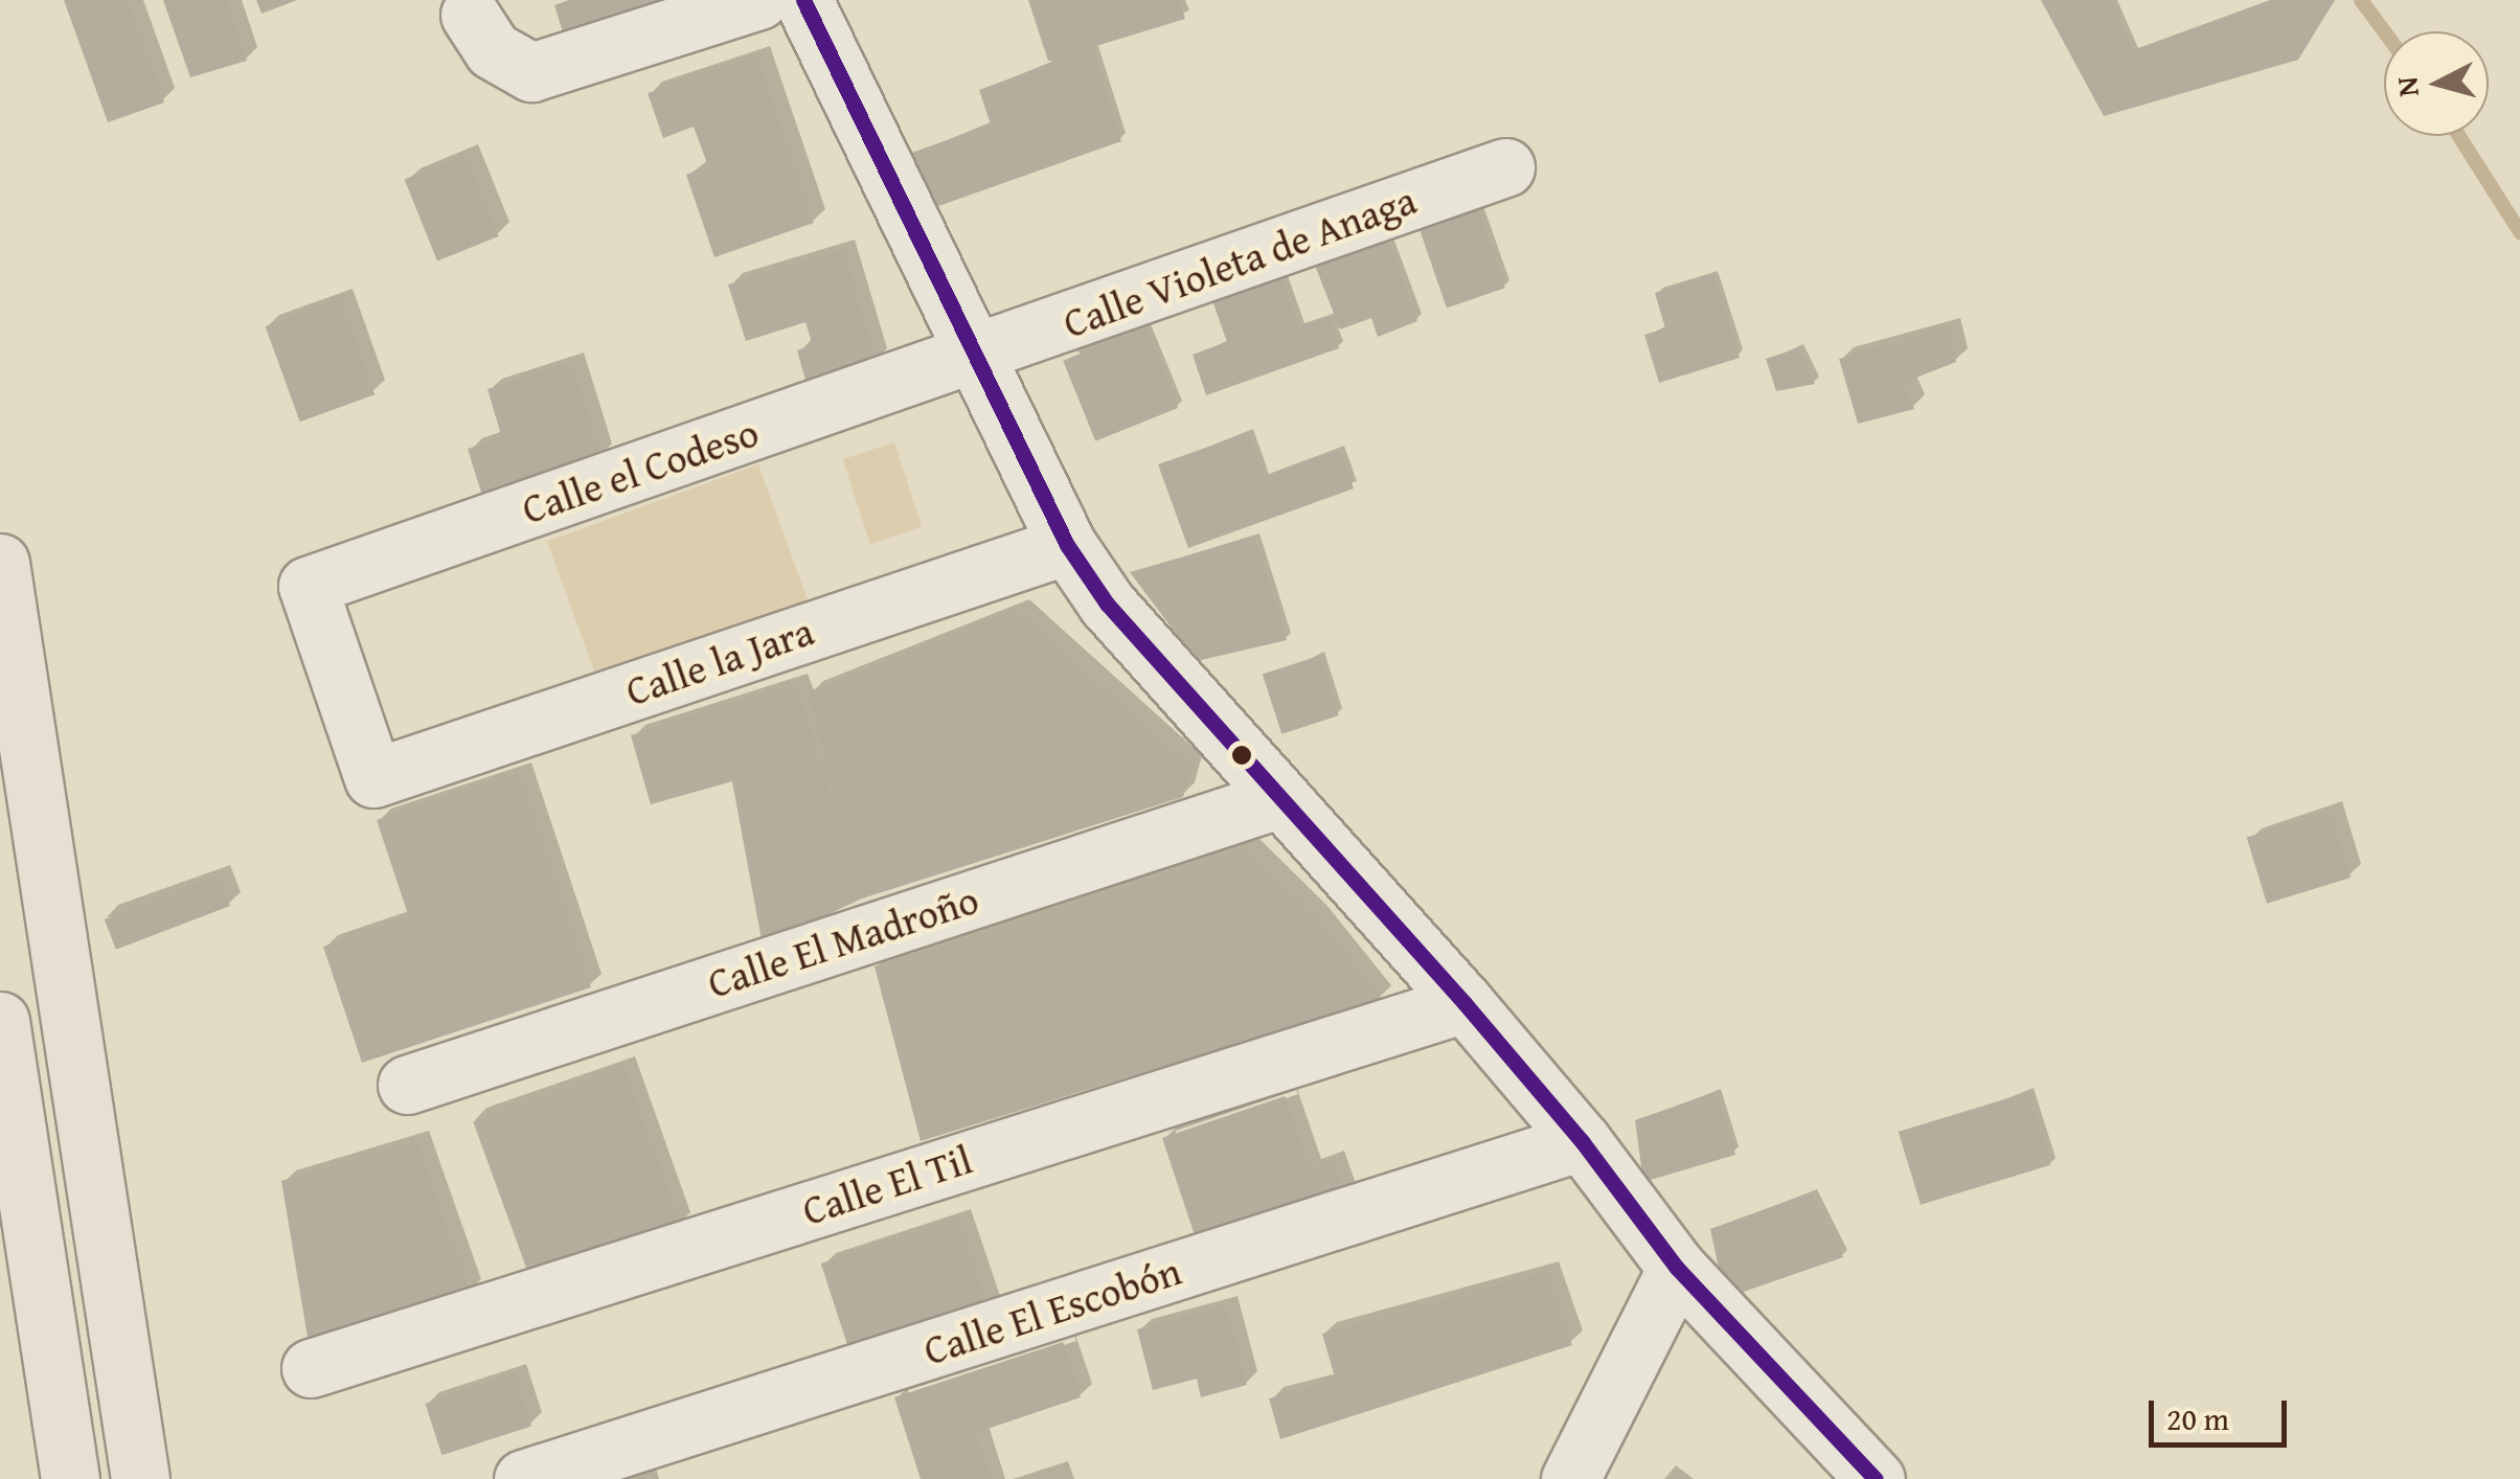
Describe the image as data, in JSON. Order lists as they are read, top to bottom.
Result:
{
  "streets": {
    "street": [
      "Calle Violeta de Anaga",
      "Calle el Codeso",
      "Calle la Jara",
      "Calle El Madroño",
      "Calle El Til",
      "Calle El Escobón"
    ]
  },
  "crossings": [
    ["Calle Violeta de Anaga", "Calle el Codeso"],
    ["Calle el Codeso", "Calle la Jara"]
  ],
  "scale_bar": "20 m",
  "north": "left"
}
